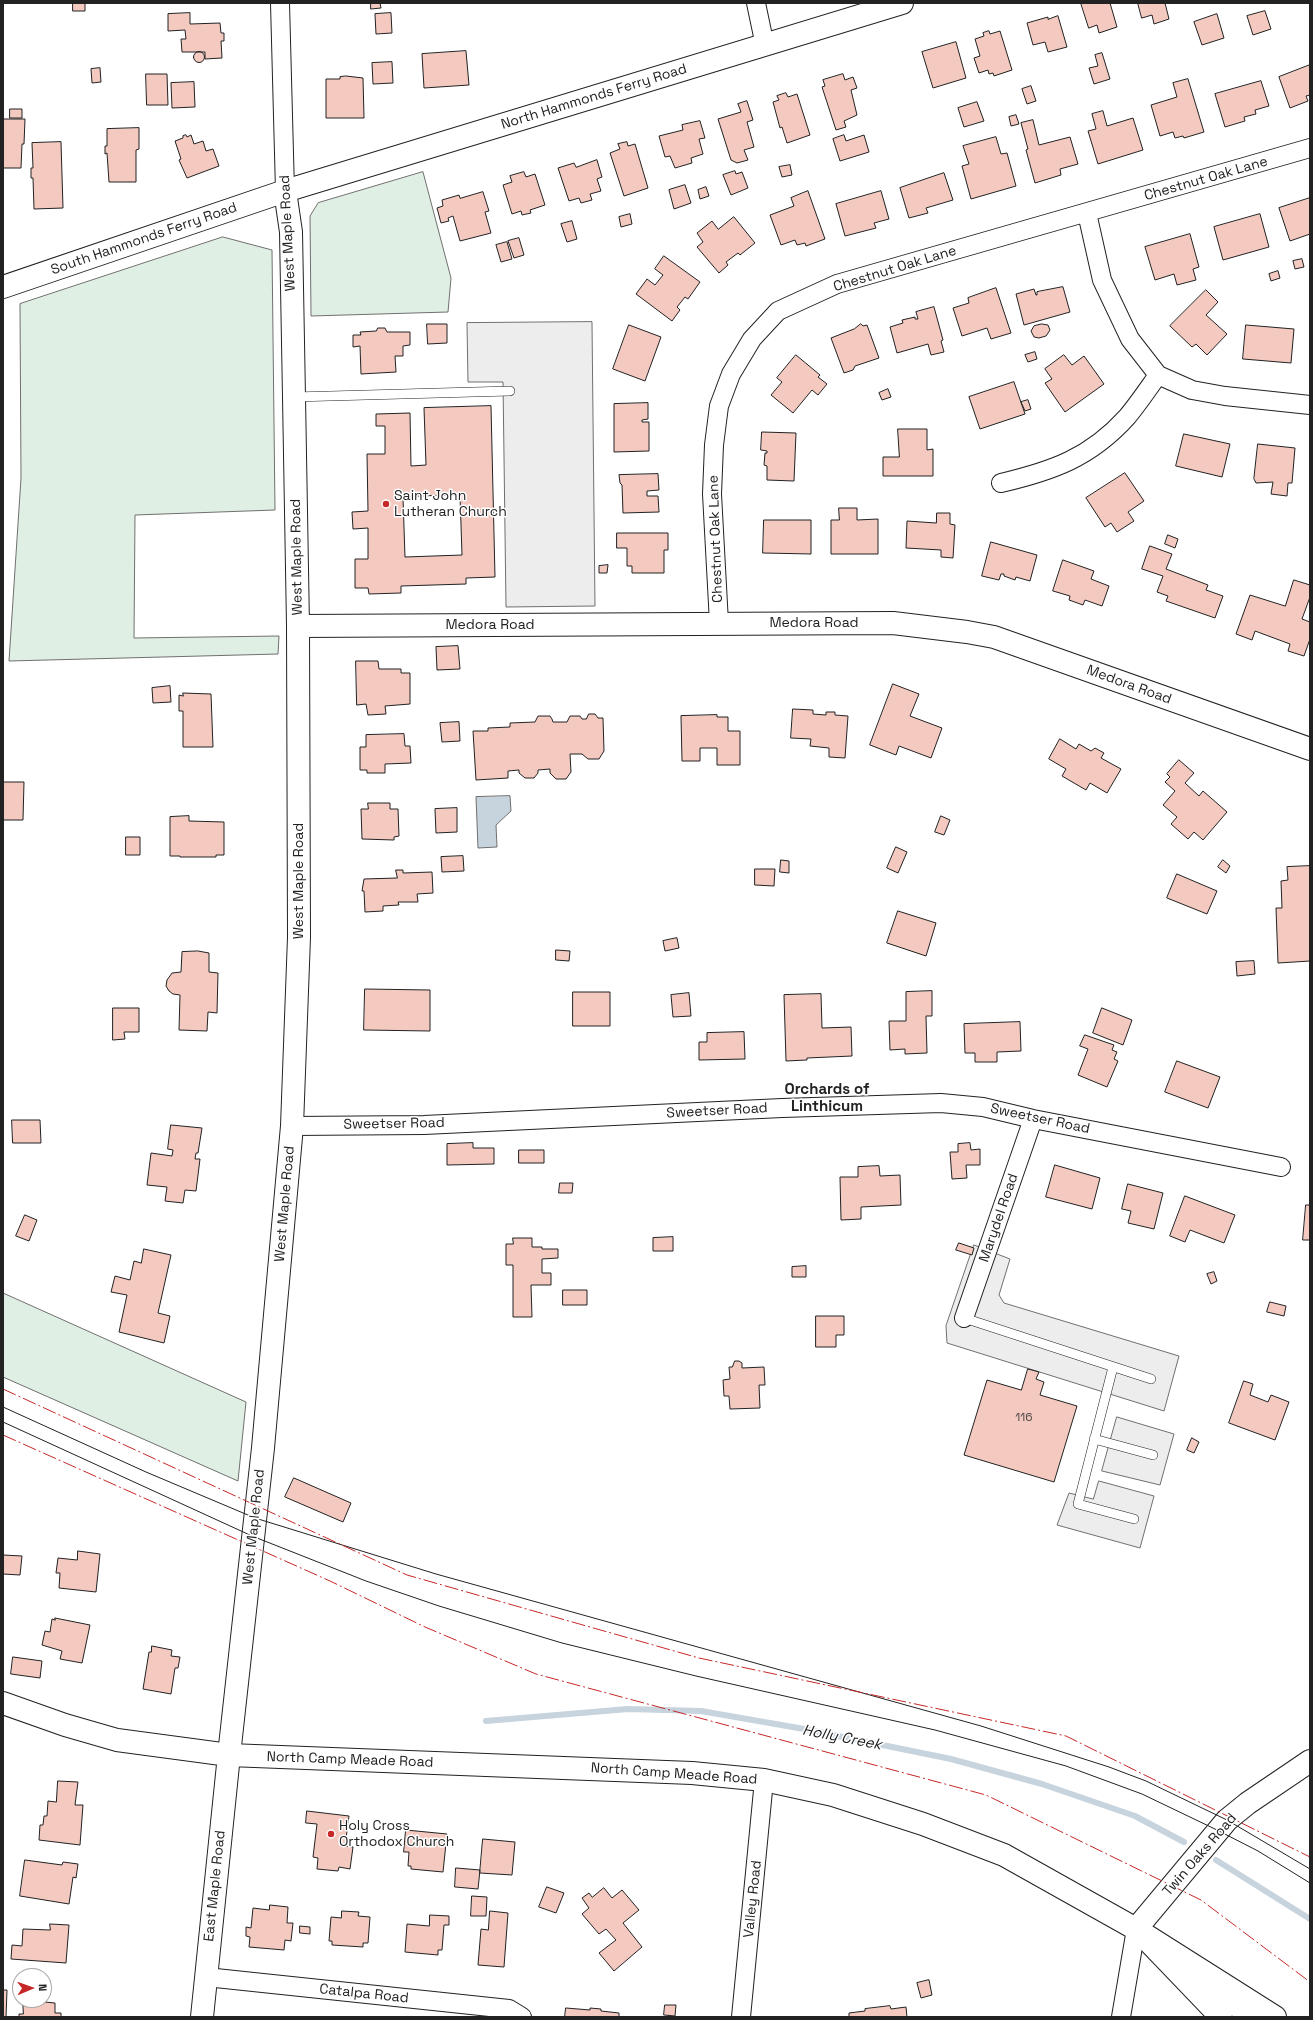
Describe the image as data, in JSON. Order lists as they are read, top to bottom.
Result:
{
  "streets": {
    "main road": [
      "North Hammonds Ferry Road",
      "West Maple Road",
      "South Hammonds Ferry Road",
      "Medora Road",
      "North Camp Meade Road",
      "Twin Oaks Road",
      "East Maple Road"
    ],
    "street": [
      "Chestnut Oak Lane",
      "Sweetser Road",
      "Marydel Road",
      "Valley Road",
      "Catalpa Road"
    ]
  },
  "crossings": [
    ["North Hammonds Ferry Road", "West Maple Road"],
    ["North Hammonds Ferry Road", "South Hammonds Ferry Road"],
    ["Chestnut Oak Lane", "Medora Road"],
    ["West Maple Road", "South Hammonds Ferry Road"],
    ["West Maple Road", "Medora Road"],
    ["West Maple Road", "Sweetser Road"],
    ["West Maple Road", "North Camp Meade Road"],
    ["West Maple Road", "East Maple Road"],
    ["Sweetser Road", "Marydel Road"],
    ["North Camp Meade Road", "Twin Oaks Road"],
    ["North Camp Meade Road", "East Maple Road"],
    ["North Camp Meade Road", "Valley Road"],
    ["East Maple Road", "Catalpa Road"]
  ],
  "districts": ["Orchards of Linthicum"],
  "water": ["Holly Creek"],
  "places": ["Saint John Lutheran Church", "Holy Cross Orthodox Church"],
  "house_numbers": ["116"],
  "north": "right"
}
